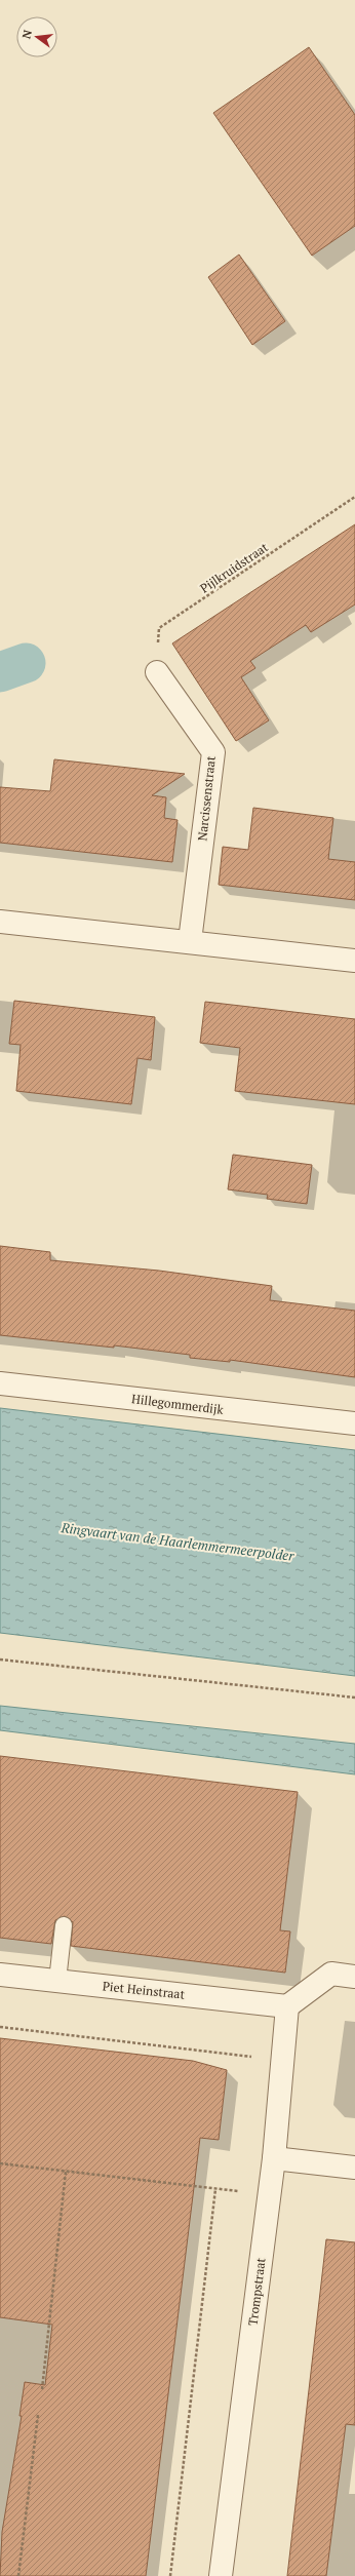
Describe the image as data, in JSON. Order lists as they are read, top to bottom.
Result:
{
  "streets": {
    "street": [
      "Narcissenstraat",
      "Hillegommerdijk",
      "Piet Heinstraat",
      "Trompstraat"
    ],
    "path": ["Pijlkruidstraat"]
  },
  "crossings": [
    ["Pijlkruidstraat", "Narcissenstraat"],
    ["Piet Heinstraat", "Trompstraat"]
  ],
  "water": ["Ringvaart van de Haarlemmermeerpolder"],
  "north": "left"
}
